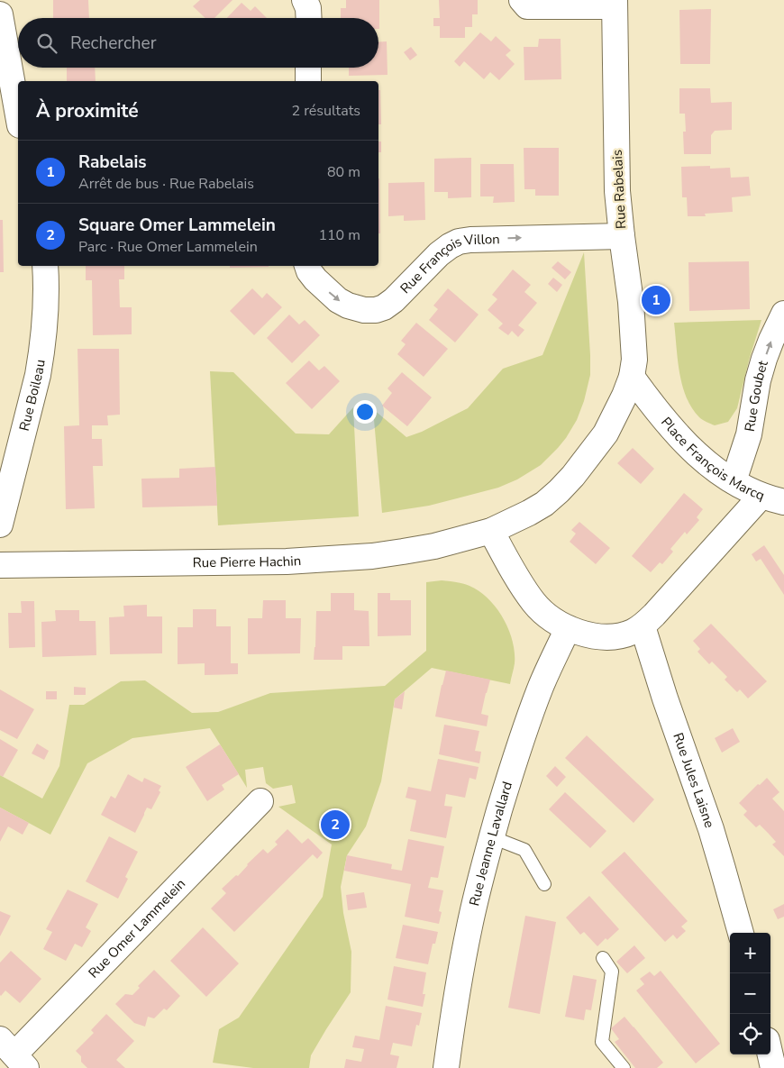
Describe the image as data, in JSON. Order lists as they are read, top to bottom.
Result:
{
  "streets": {
    "street": [
      "Rue Rabelais",
      "Rue François Villon",
      "Rue Boileau",
      "Rue Goubet",
      "Place François Marcq",
      "Rue Pierre Hachin",
      "Rue Jules Laisne",
      "Rue Jeanne Lavallard",
      "Rue Omer Lammelein"
    ]
  },
  "crossings": [
    ["Rue Rabelais", "Rue François Villon"],
    ["Rue Rabelais", "Place François Marcq"],
    ["Rue Goubet", "Place François Marcq"],
    ["Place François Marcq", "Rue Pierre Hachin"],
    ["Place François Marcq", "Rue Jules Laisne"],
    ["Place François Marcq", "Rue Jeanne Lavallard"]
  ],
  "one_way": ["Rue François Villon", "Rue Goubet"],
  "page": {
    "search": "Rechercher",
    "heading": ["À proximité", "2 résultats"],
    "list": [
      {
        "mark": "1",
        "name": "Rabelais",
        "note": "Arrêt de bus · Rue Rabelais",
        "value": "80 m"
      },
      {
        "mark": "2",
        "name": "Square Omer Lammelein",
        "note": "Parc · Rue Omer Lammelein",
        "value": "110 m"
      }
    ],
    "pins": ["1", "2"],
    "map_buttons": ["+", "−"]
  }
}
